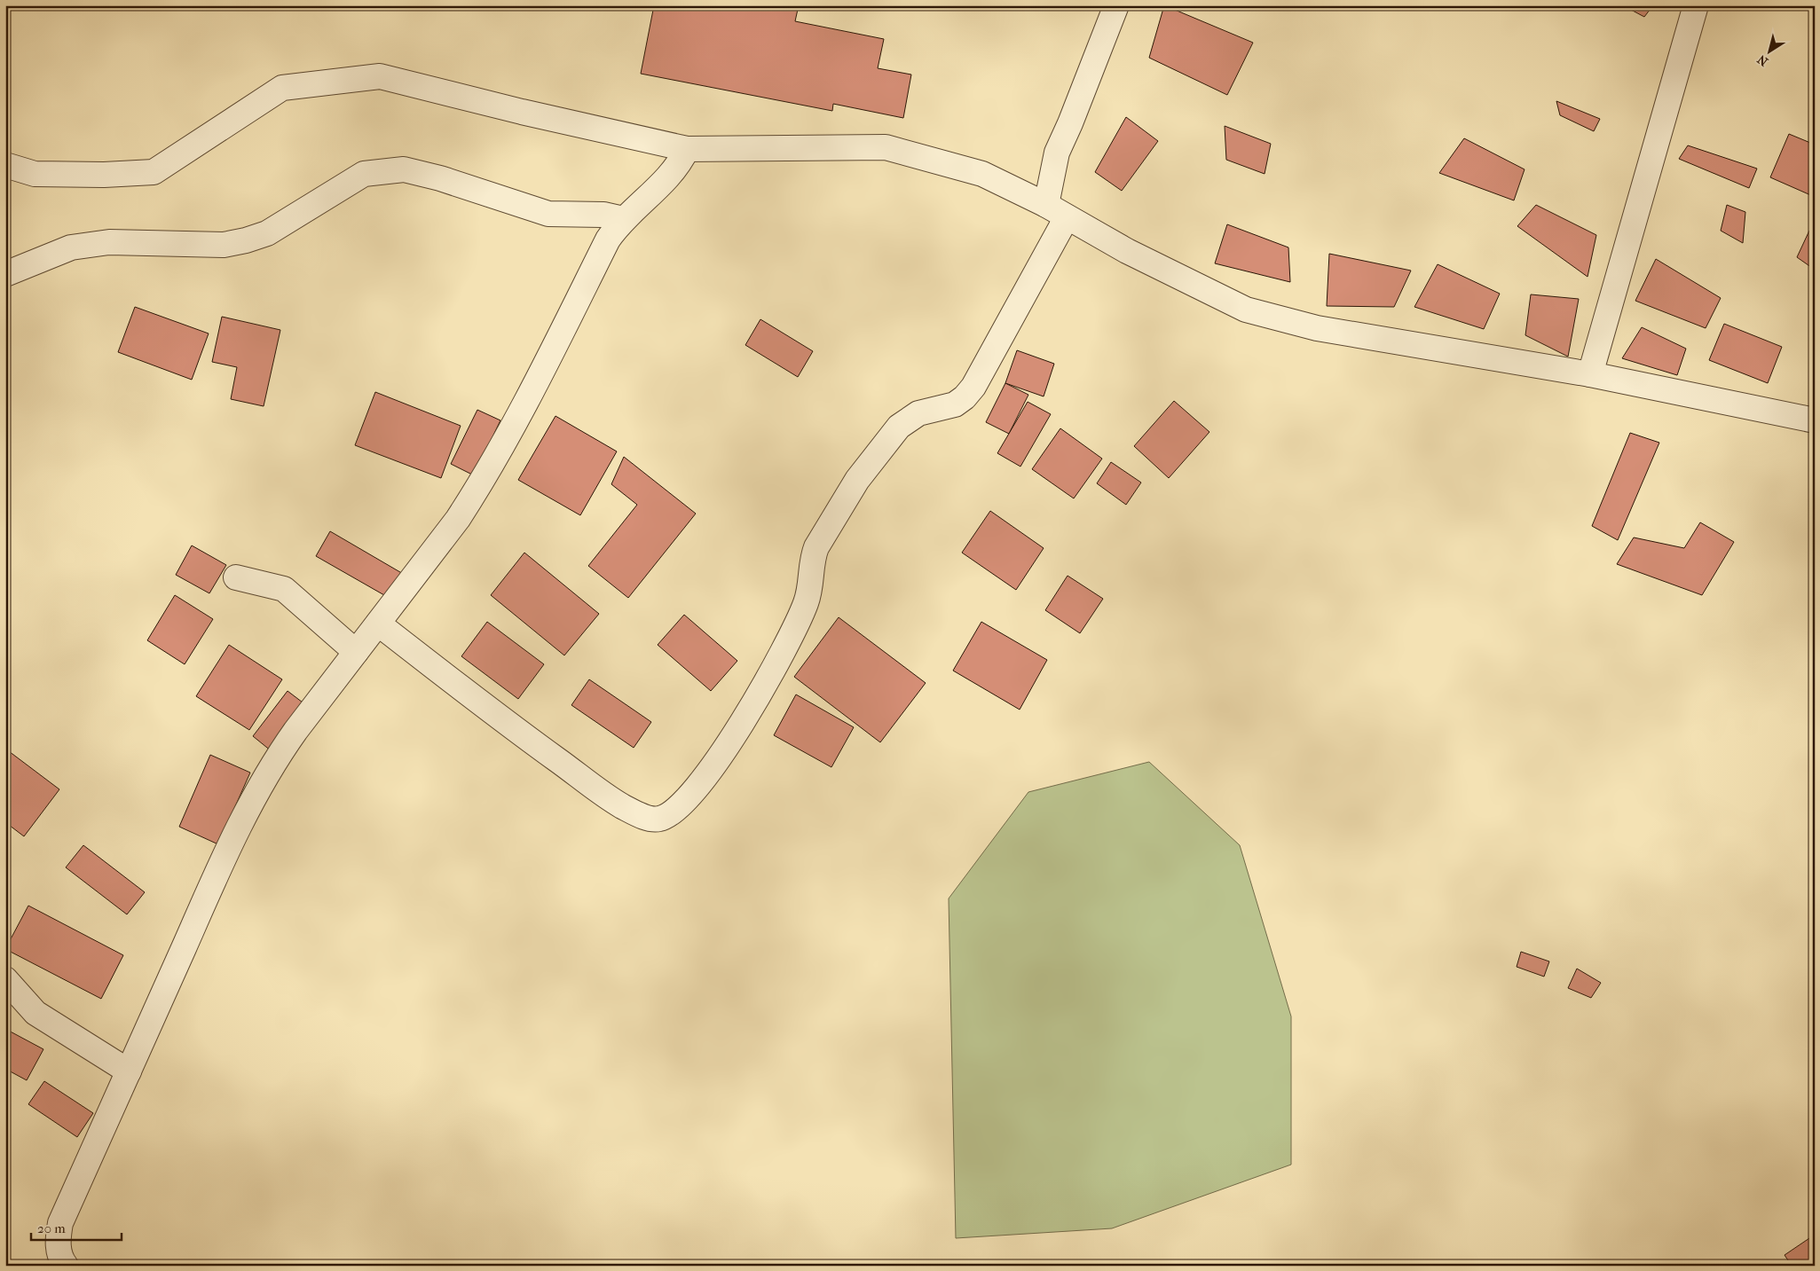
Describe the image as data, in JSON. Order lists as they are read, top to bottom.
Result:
{
  "scale_bar": "20 m",
  "north": "bottom left"
}
